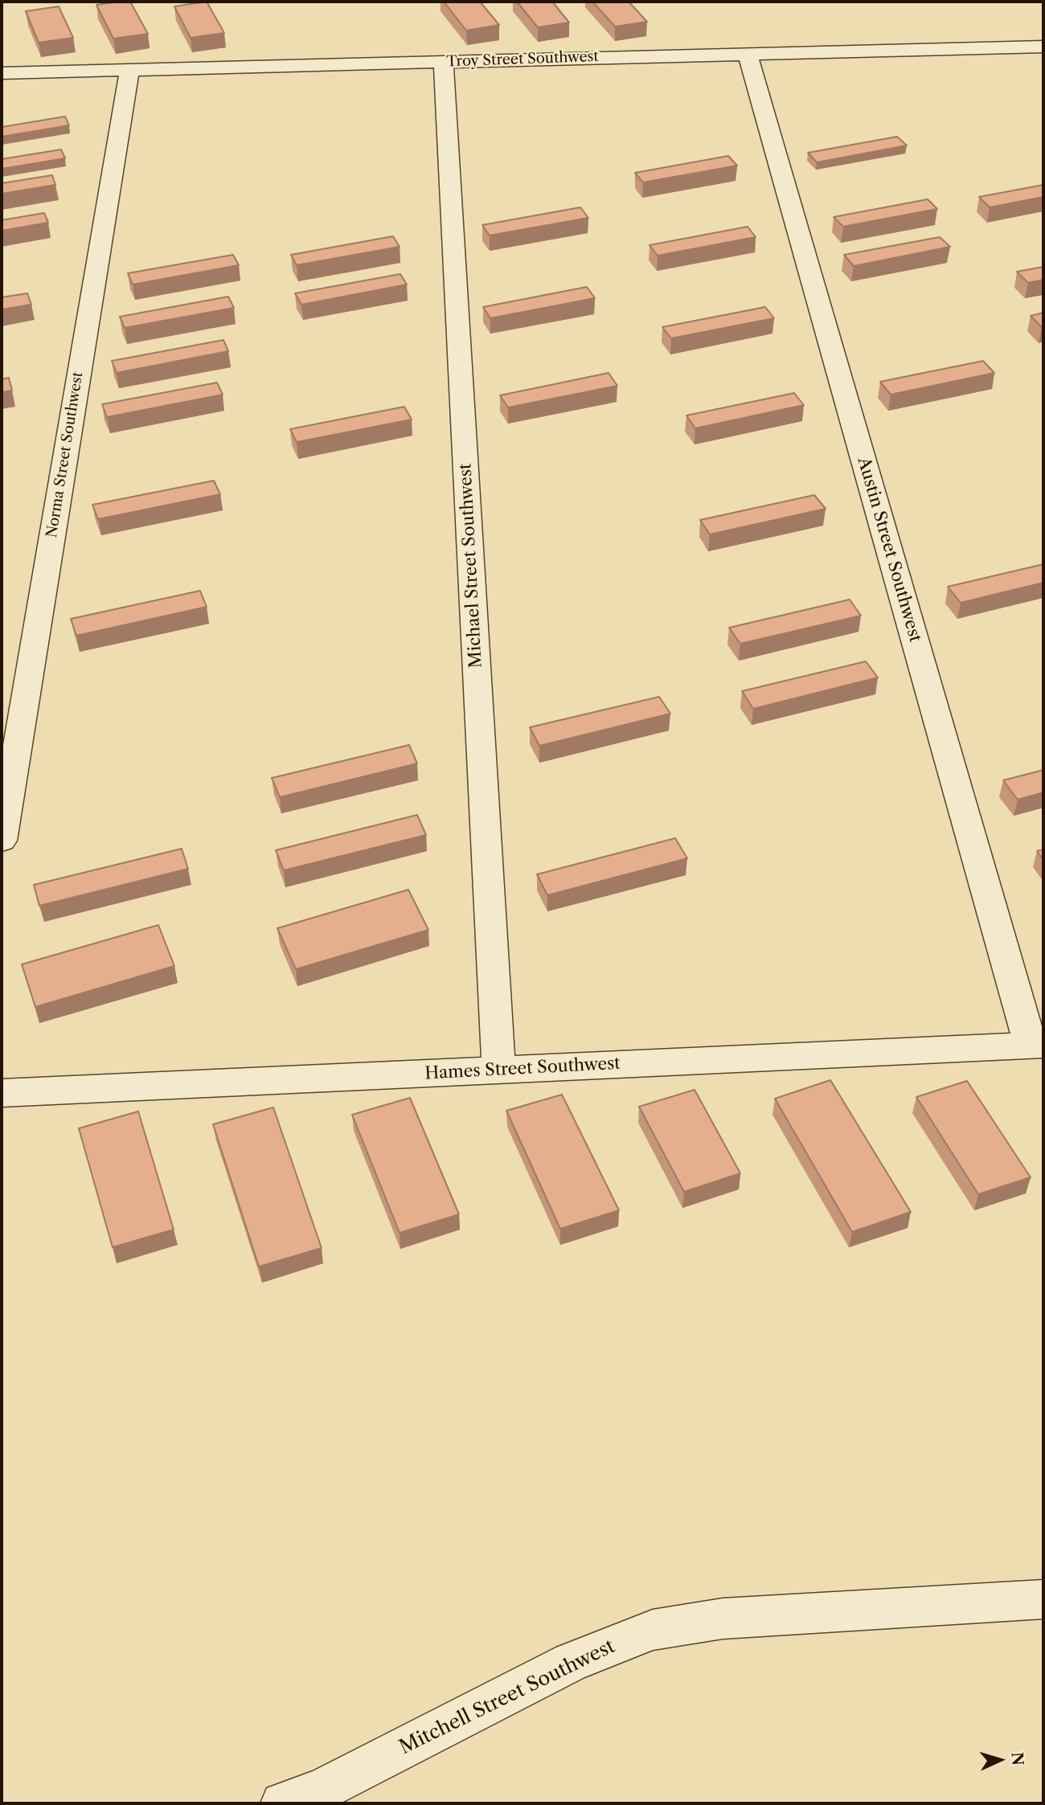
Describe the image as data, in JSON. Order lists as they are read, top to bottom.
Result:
{
  "streets": {
    "street": [
      "Troy Street Southwest",
      "Norma Street Southwest",
      "Austin Street Southwest",
      "Michael Street Southwest",
      "Hames Street Southwest",
      "Mitchell Street Southwest"
    ]
  },
  "crossings": [
    ["Troy Street Southwest", "Norma Street Southwest"],
    ["Troy Street Southwest", "Austin Street Southwest"],
    ["Troy Street Southwest", "Michael Street Southwest"],
    ["Austin Street Southwest", "Hames Street Southwest"],
    ["Michael Street Southwest", "Hames Street Southwest"]
  ],
  "north": "right"
}
